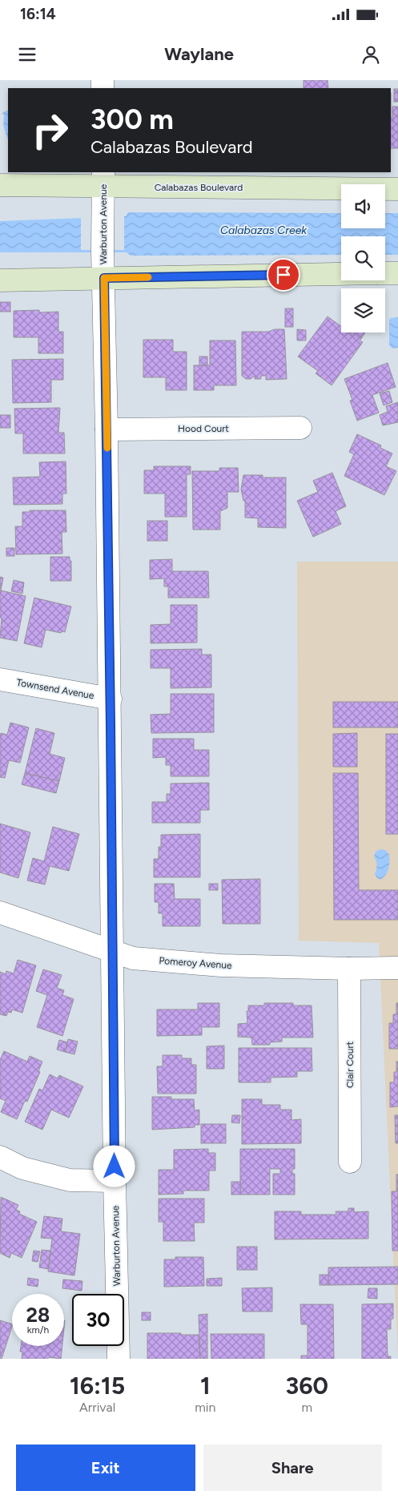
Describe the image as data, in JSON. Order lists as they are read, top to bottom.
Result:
{
  "streets": {
    "street": [
      "Calabazas Boulevard",
      "Warburton Avenue",
      "Hood Court",
      "Townsend Avenue",
      "Pomeroy Avenue",
      "Clair Court"
    ]
  },
  "crossings": [
    ["Calabazas Boulevard", "Warburton Avenue"],
    ["Warburton Avenue", "Hood Court"],
    ["Warburton Avenue", "Townsend Avenue"],
    ["Warburton Avenue", "Pomeroy Avenue"],
    ["Pomeroy Avenue", "Clair Court"]
  ],
  "water": ["Calabazas Creek"],
  "page": {
    "status": "16:14",
    "header": "Waylane",
    "turn": ["300 m", "Calabazas Boulevard"],
    "speed": "28 km/h",
    "limit": "30",
    "eta": [
      "16:15",
      "Arrival",
      "1",
      "min",
      "360",
      "m"
    ],
    "buttons": ["Exit", "Share"]
  }
}
